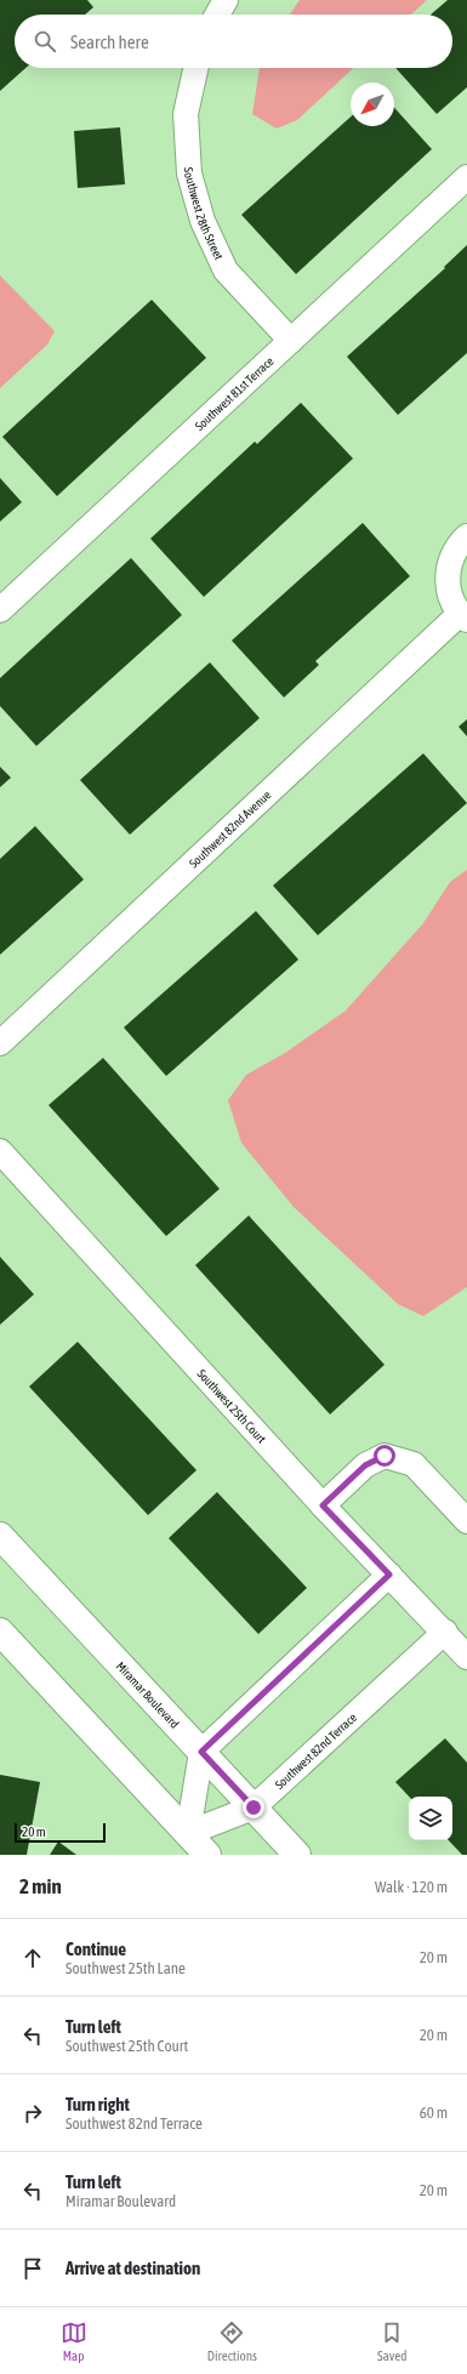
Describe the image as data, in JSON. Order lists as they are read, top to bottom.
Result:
{
  "streets": {
    "street": [
      "Southwest 28th Street",
      "Southwest 81st Terrace",
      "Southwest 82nd Avenue",
      "Southwest 25th Court",
      "Miramar Boulevard",
      "Southwest 82nd Terrace"
    ]
  },
  "crossings": [
    ["Southwest 28th Street", "Southwest 81st Terrace"],
    ["Southwest 25th Court", "Southwest 82nd Terrace"],
    ["Miramar Boulevard", "Southwest 82nd Terrace"]
  ],
  "scale_bar": "20 m",
  "north": "bottom left",
  "page": {
    "search": "Search here",
    "scale": "20 m",
    "heading": ["2 min", "Walk · 120 m"],
    "list": [
      ["Continue", "Southwest 25th Lane", "20 m"],
      ["Turn left", "Southwest 25th Court", "20 m"],
      ["Turn right", "Southwest 82nd Terrace", "60 m"],
      ["Turn left", "Miramar Boulevard", "20 m"],
      "Arrive at destination"
    ],
    "nav": ["Map", "Directions", "Saved"]
  }
}
